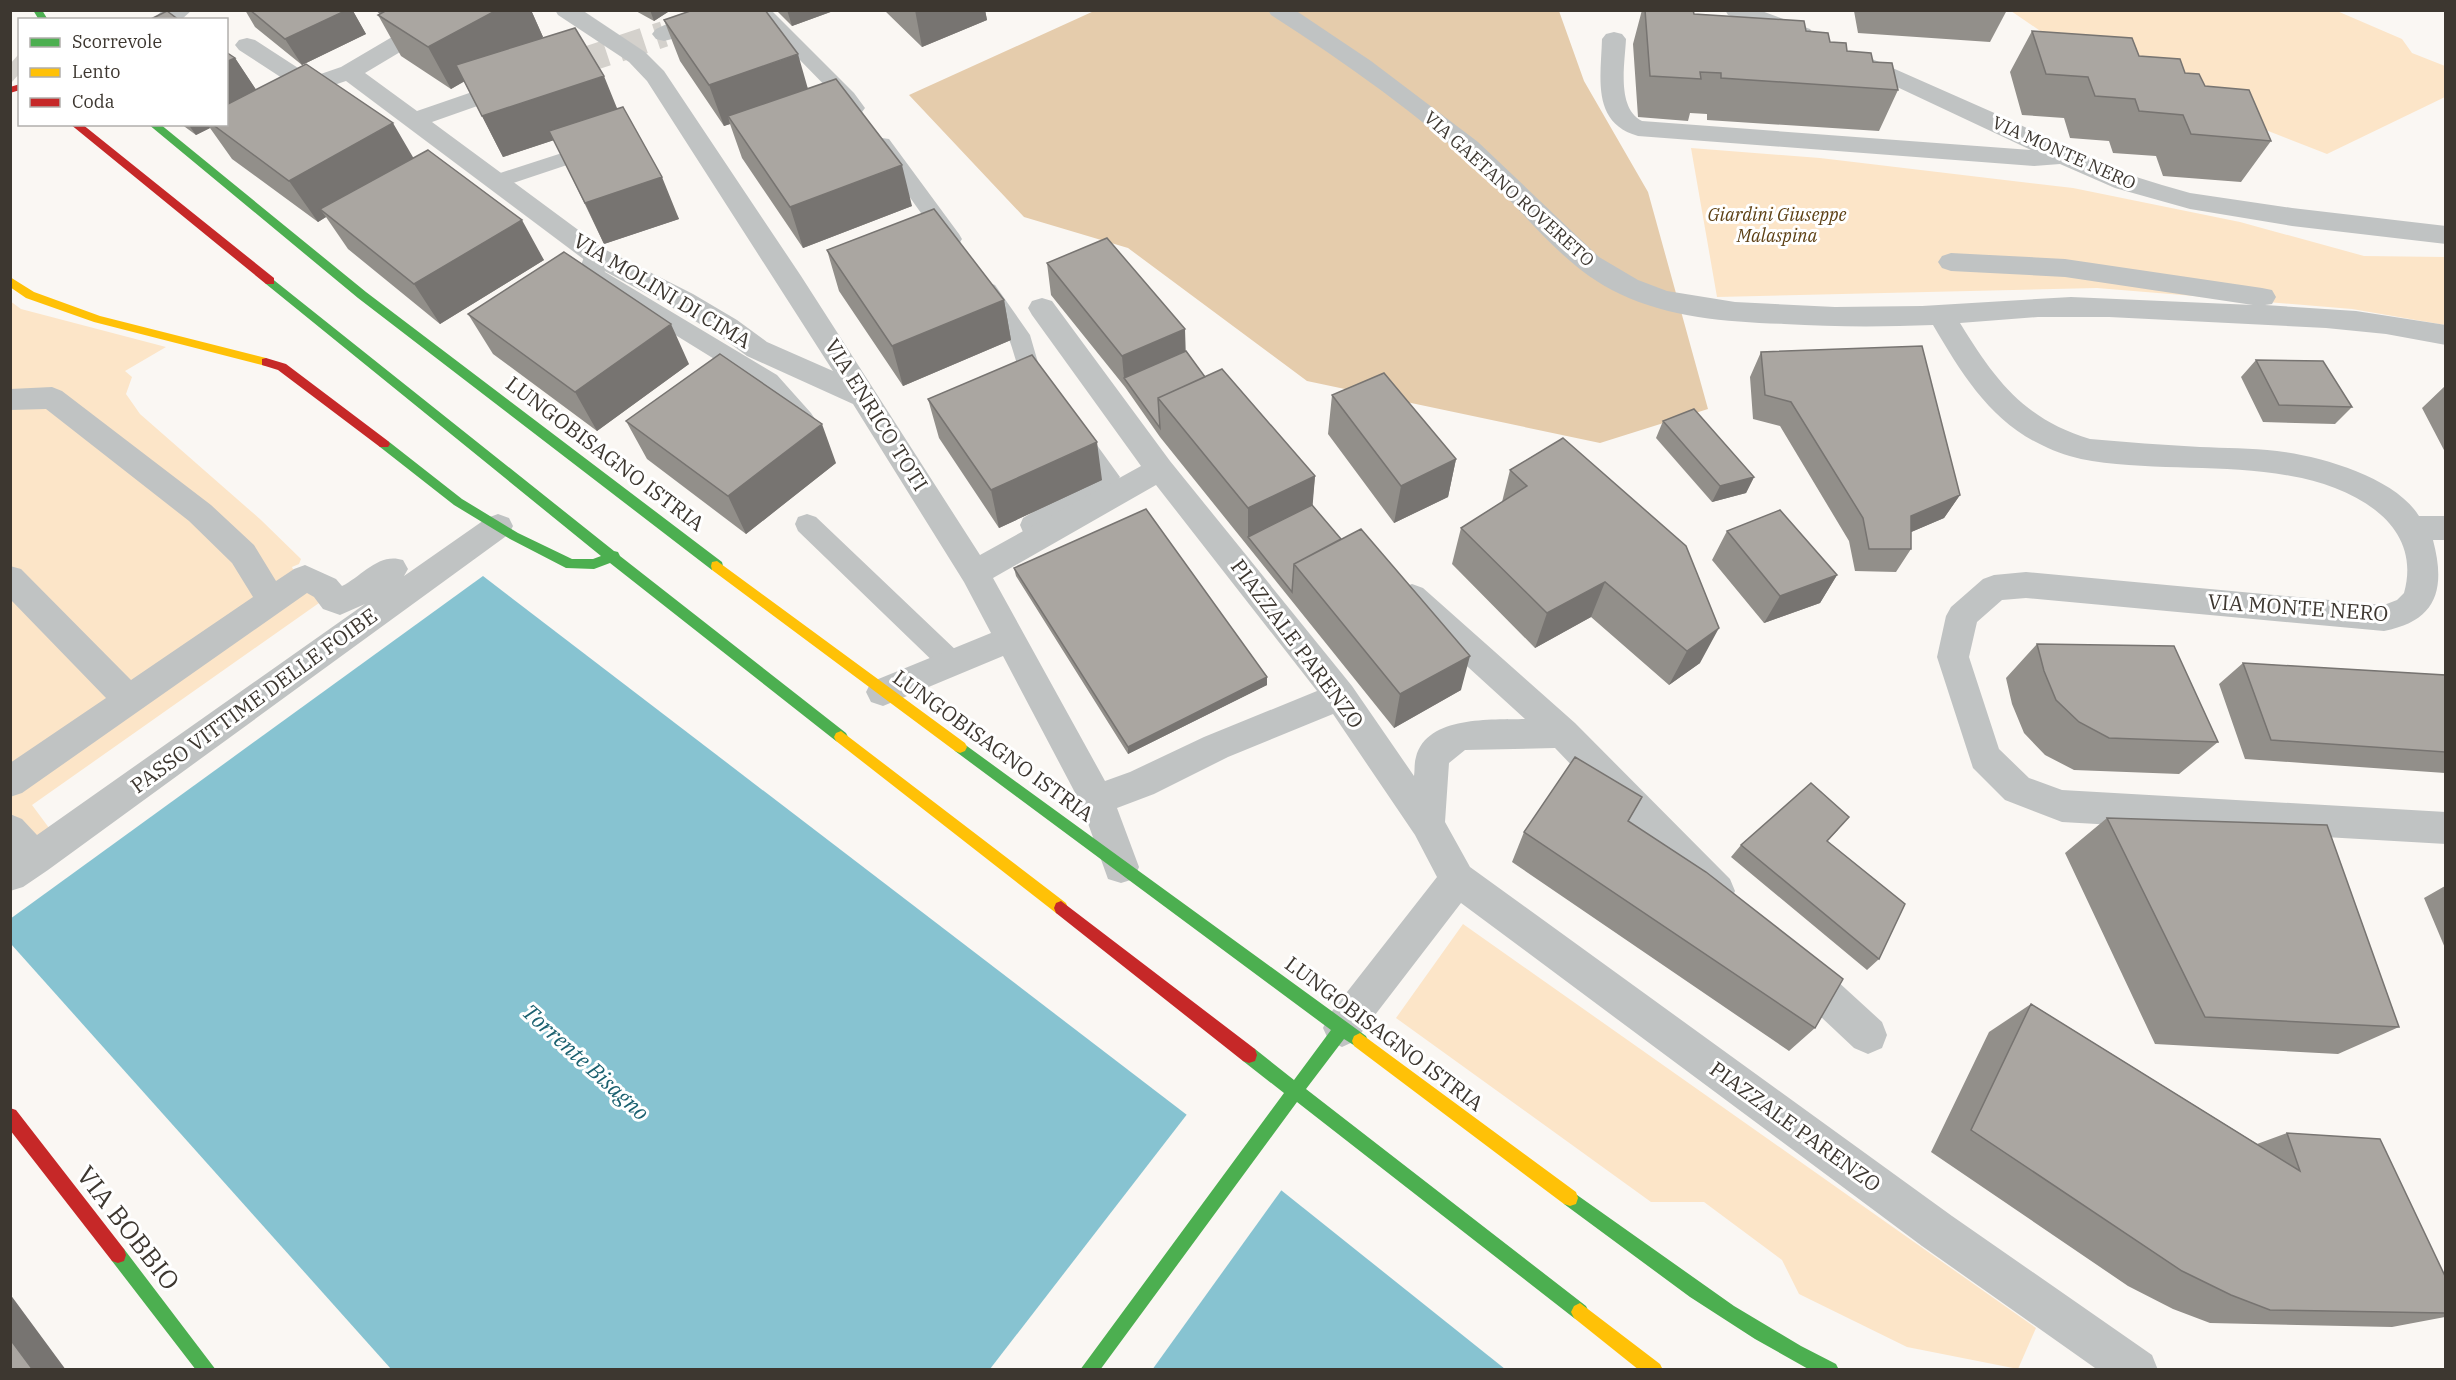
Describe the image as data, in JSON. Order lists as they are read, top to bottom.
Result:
{
  "streets": {
    "main road": ["LUNGOBISAGNO ISTRIA", "VIA BOBBIO"],
    "street": [
      "VIA MONTE NERO",
      "VIA GAETANO ROVERETO",
      "VIA MOLINI DI CIMA",
      "VIA ENRICO TOTI",
      "PIAZZALE PARENZO",
      "PASSO VITTIME DELLE FOIBE"
    ]
  },
  "crossings": [
    ["VIA MONTE NERO", "VIA GAETANO ROVERETO"],
    ["VIA MOLINI DI CIMA", "VIA ENRICO TOTI"],
    ["VIA ENRICO TOTI", "LUNGOBISAGNO ISTRIA"]
  ],
  "water": ["Torrente Bisagno"],
  "parks": ["Giardini Giuseppe Malaspina"],
  "legend": ["Scorrevole", "Lento", "Coda"]
}
